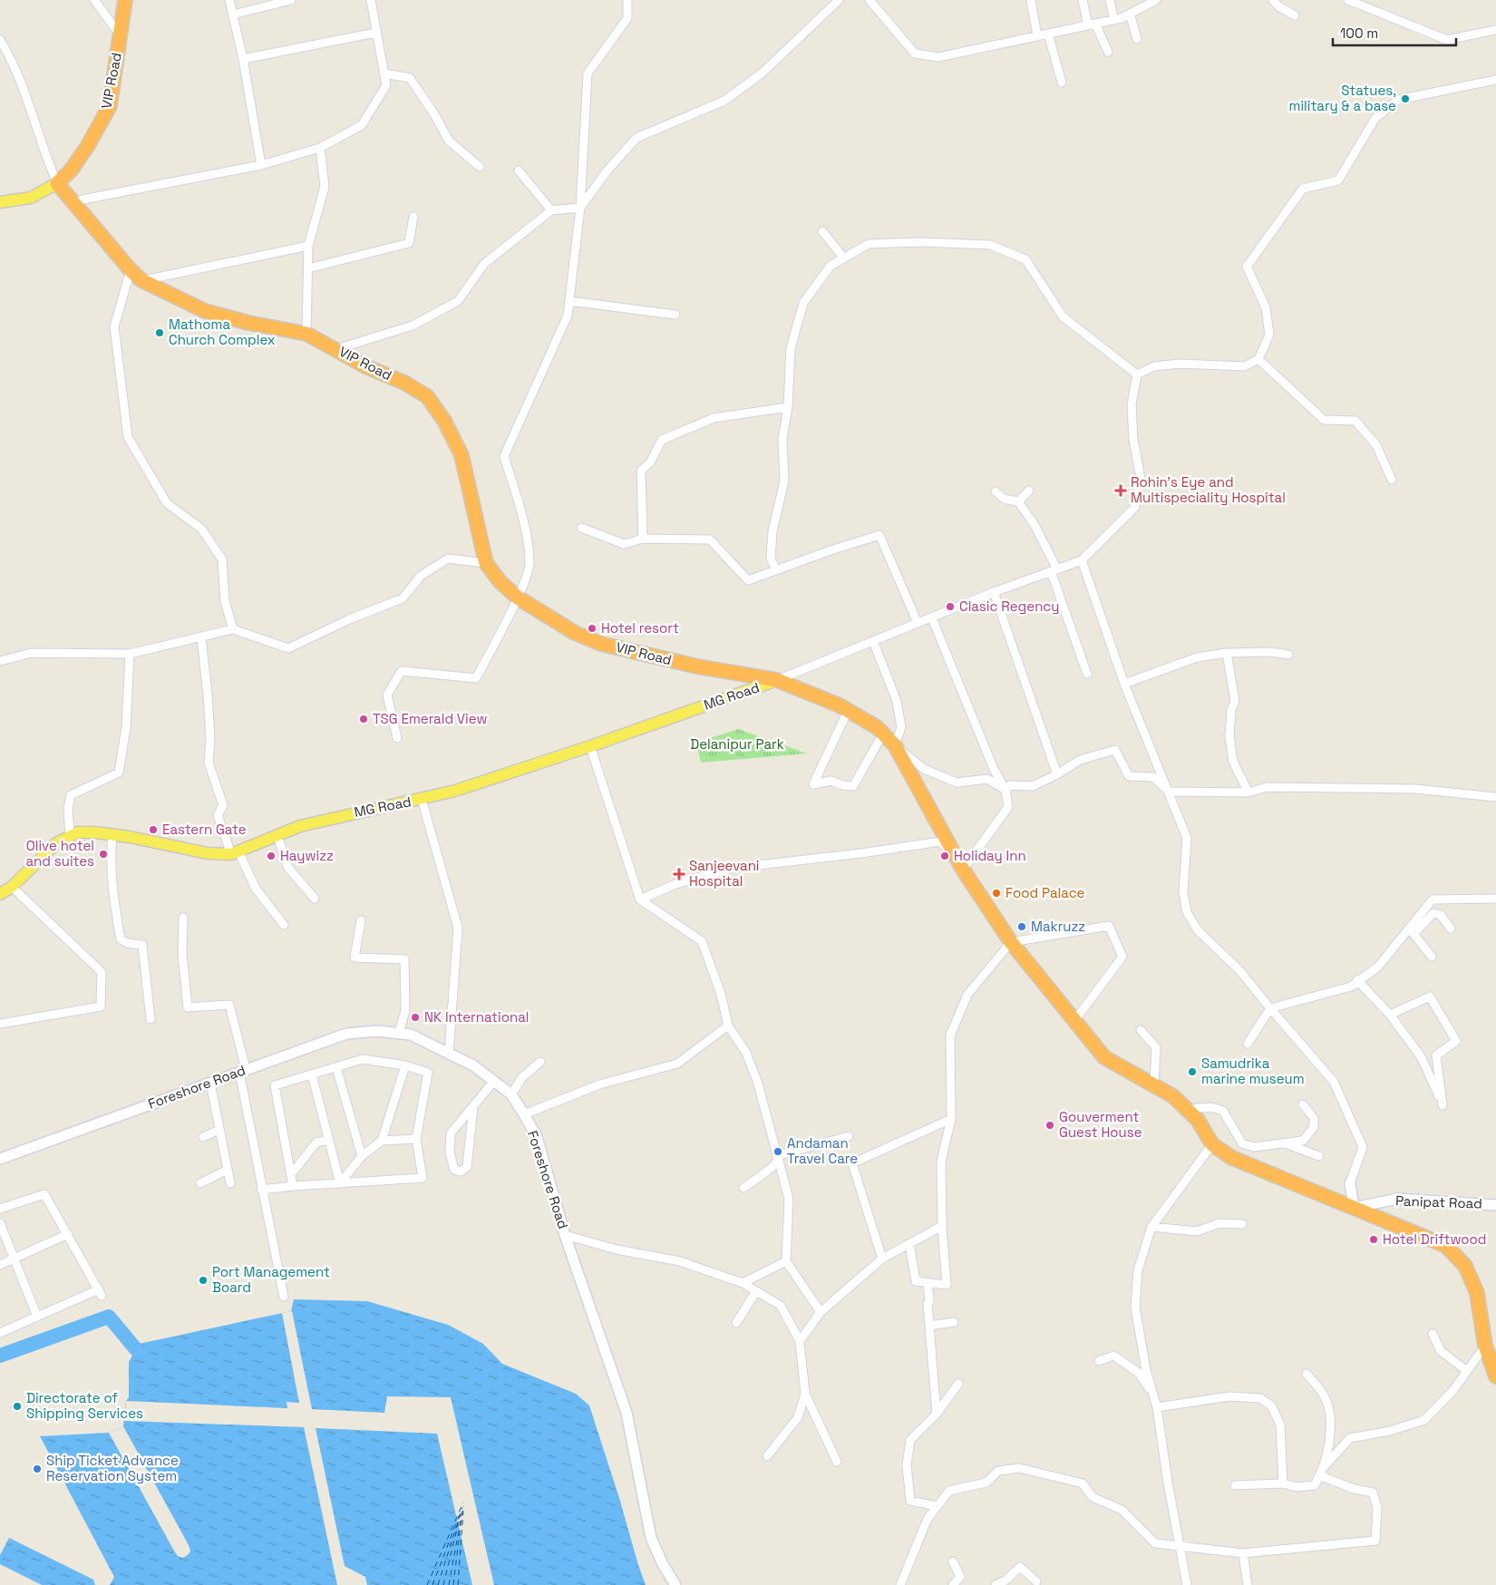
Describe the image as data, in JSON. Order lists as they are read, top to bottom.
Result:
{
  "streets": {
    "highway": ["VIP Road"],
    "main road": ["MG Road", "Foreshore Road", "Panipat Road"]
  },
  "crossings": [
    ["VIP Road", "MG Road"]
  ],
  "parks": ["Delanipur Park"],
  "places": {
    "other": [
      "Statues, military & a base",
      "Mathoma Church Complex",
      "Clasic Regency",
      "Hotel resort",
      "TSG Emerald View",
      "Eastern Gate",
      "Olive hotel and suites",
      "Haywizz",
      "Holiday Inn",
      "Food Palace",
      "Makruzz",
      "NK International",
      "Samudrika marine museum",
      "Gouverment Guest House",
      "Andaman Travel Care",
      "Hotel Driftwood",
      "Port Management Board",
      "Directorate of Shipping Services",
      "Ship Ticket Advance Reservation System"
    ],
    "health": ["Rohin's Eye and Multispeciality Hospital", "Sanjeevani Hospital"]
  },
  "scale_bar": "100 m"
}
